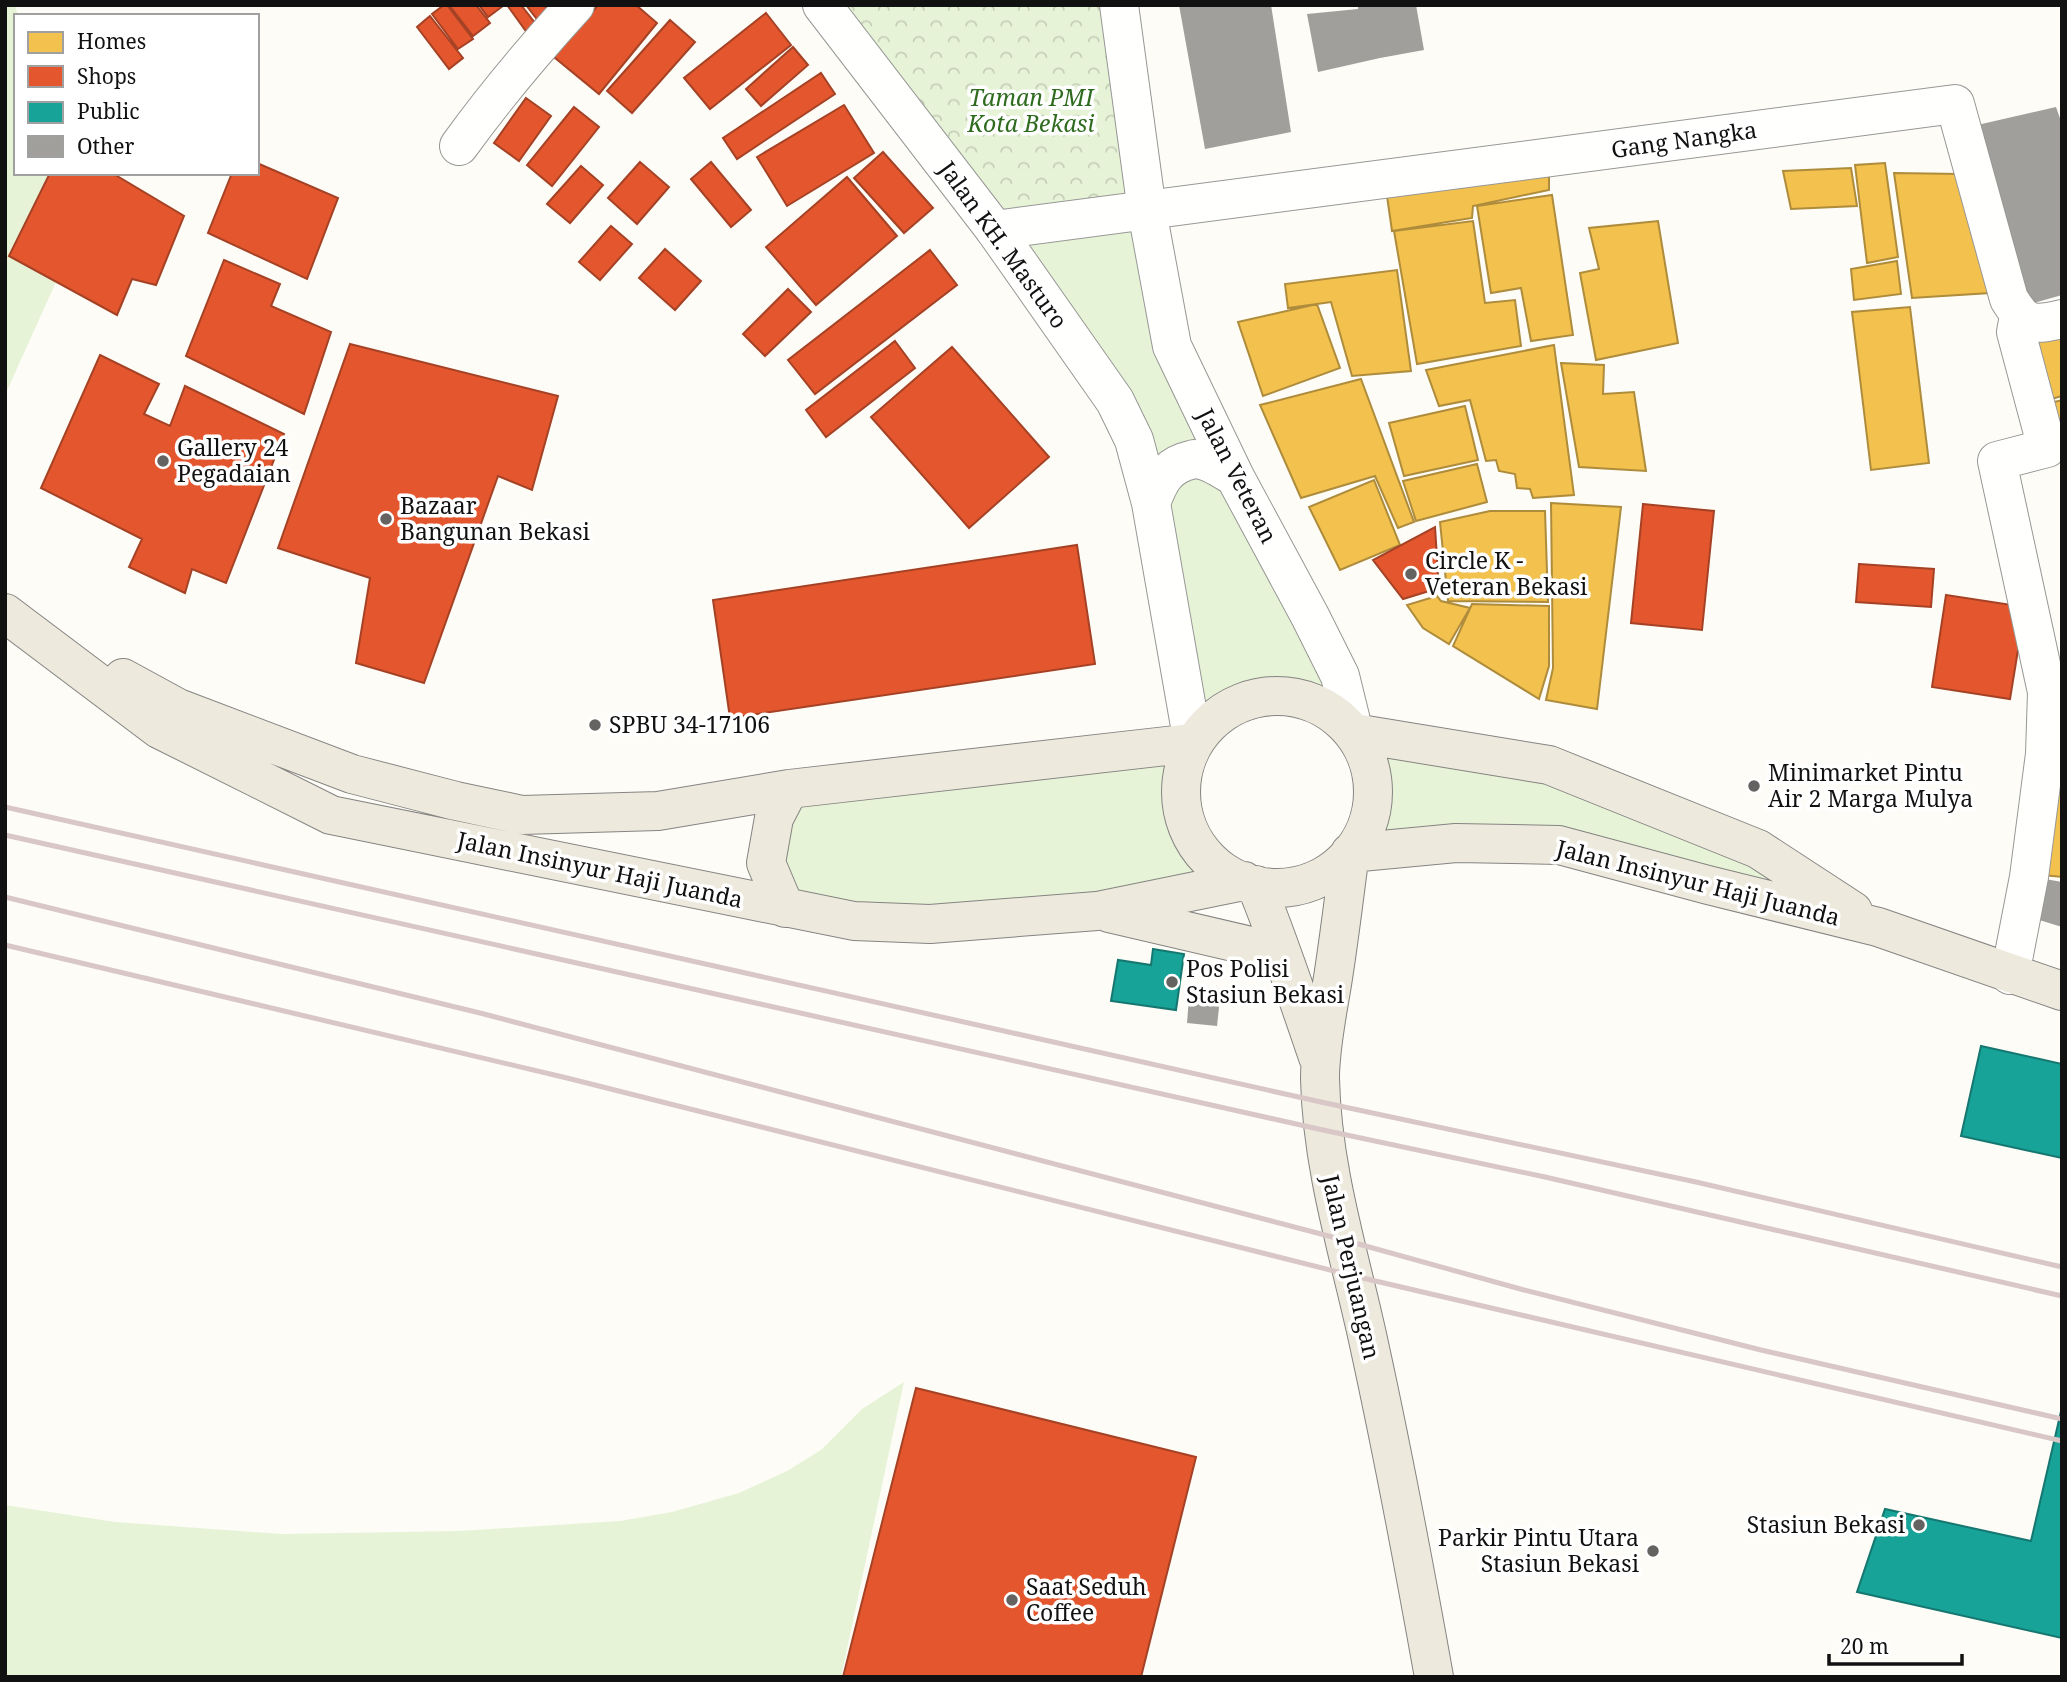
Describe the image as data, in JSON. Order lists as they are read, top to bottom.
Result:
{
  "streets": {
    "main road": ["Jalan Insinyur Haji Juanda", "Jalan Perjuangan"],
    "street": ["Gang Nangka", "Jalan KH. Masturo", "Jalan Veteran"]
  },
  "crossings": [
    ["Gang Nangka", "Jalan Veteran"],
    ["Jalan KH. Masturo", "Jalan Veteran"],
    ["Jalan KH. Masturo", "Jalan Insinyur Haji Juanda"],
    ["Jalan KH. Masturo", "Jalan Perjuangan"],
    ["Jalan Veteran", "Jalan Insinyur Haji Juanda"],
    ["Jalan Veteran", "Jalan Perjuangan"],
    ["Jalan Insinyur Haji Juanda", "Jalan Perjuangan"]
  ],
  "parks": ["Taman PMI Kota Bekasi"],
  "places": [
    "Gallery 24 Pegadaian",
    "Bazaar Bangunan Bekasi",
    "Circle K - Veteran Bekasi",
    "SPBU 34-17106",
    "Minimarket Pintu Air 2 Marga Mulya",
    "Pos Polisi Stasiun Bekasi",
    "Stasiun Bekasi",
    "Parkir Pintu Utara Stasiun Bekasi",
    "Saat Seduh Coffee"
  ],
  "legend": [
    "Homes",
    "Shops",
    "Public",
    "Other"
  ],
  "scale_bar": "20 m"
}
